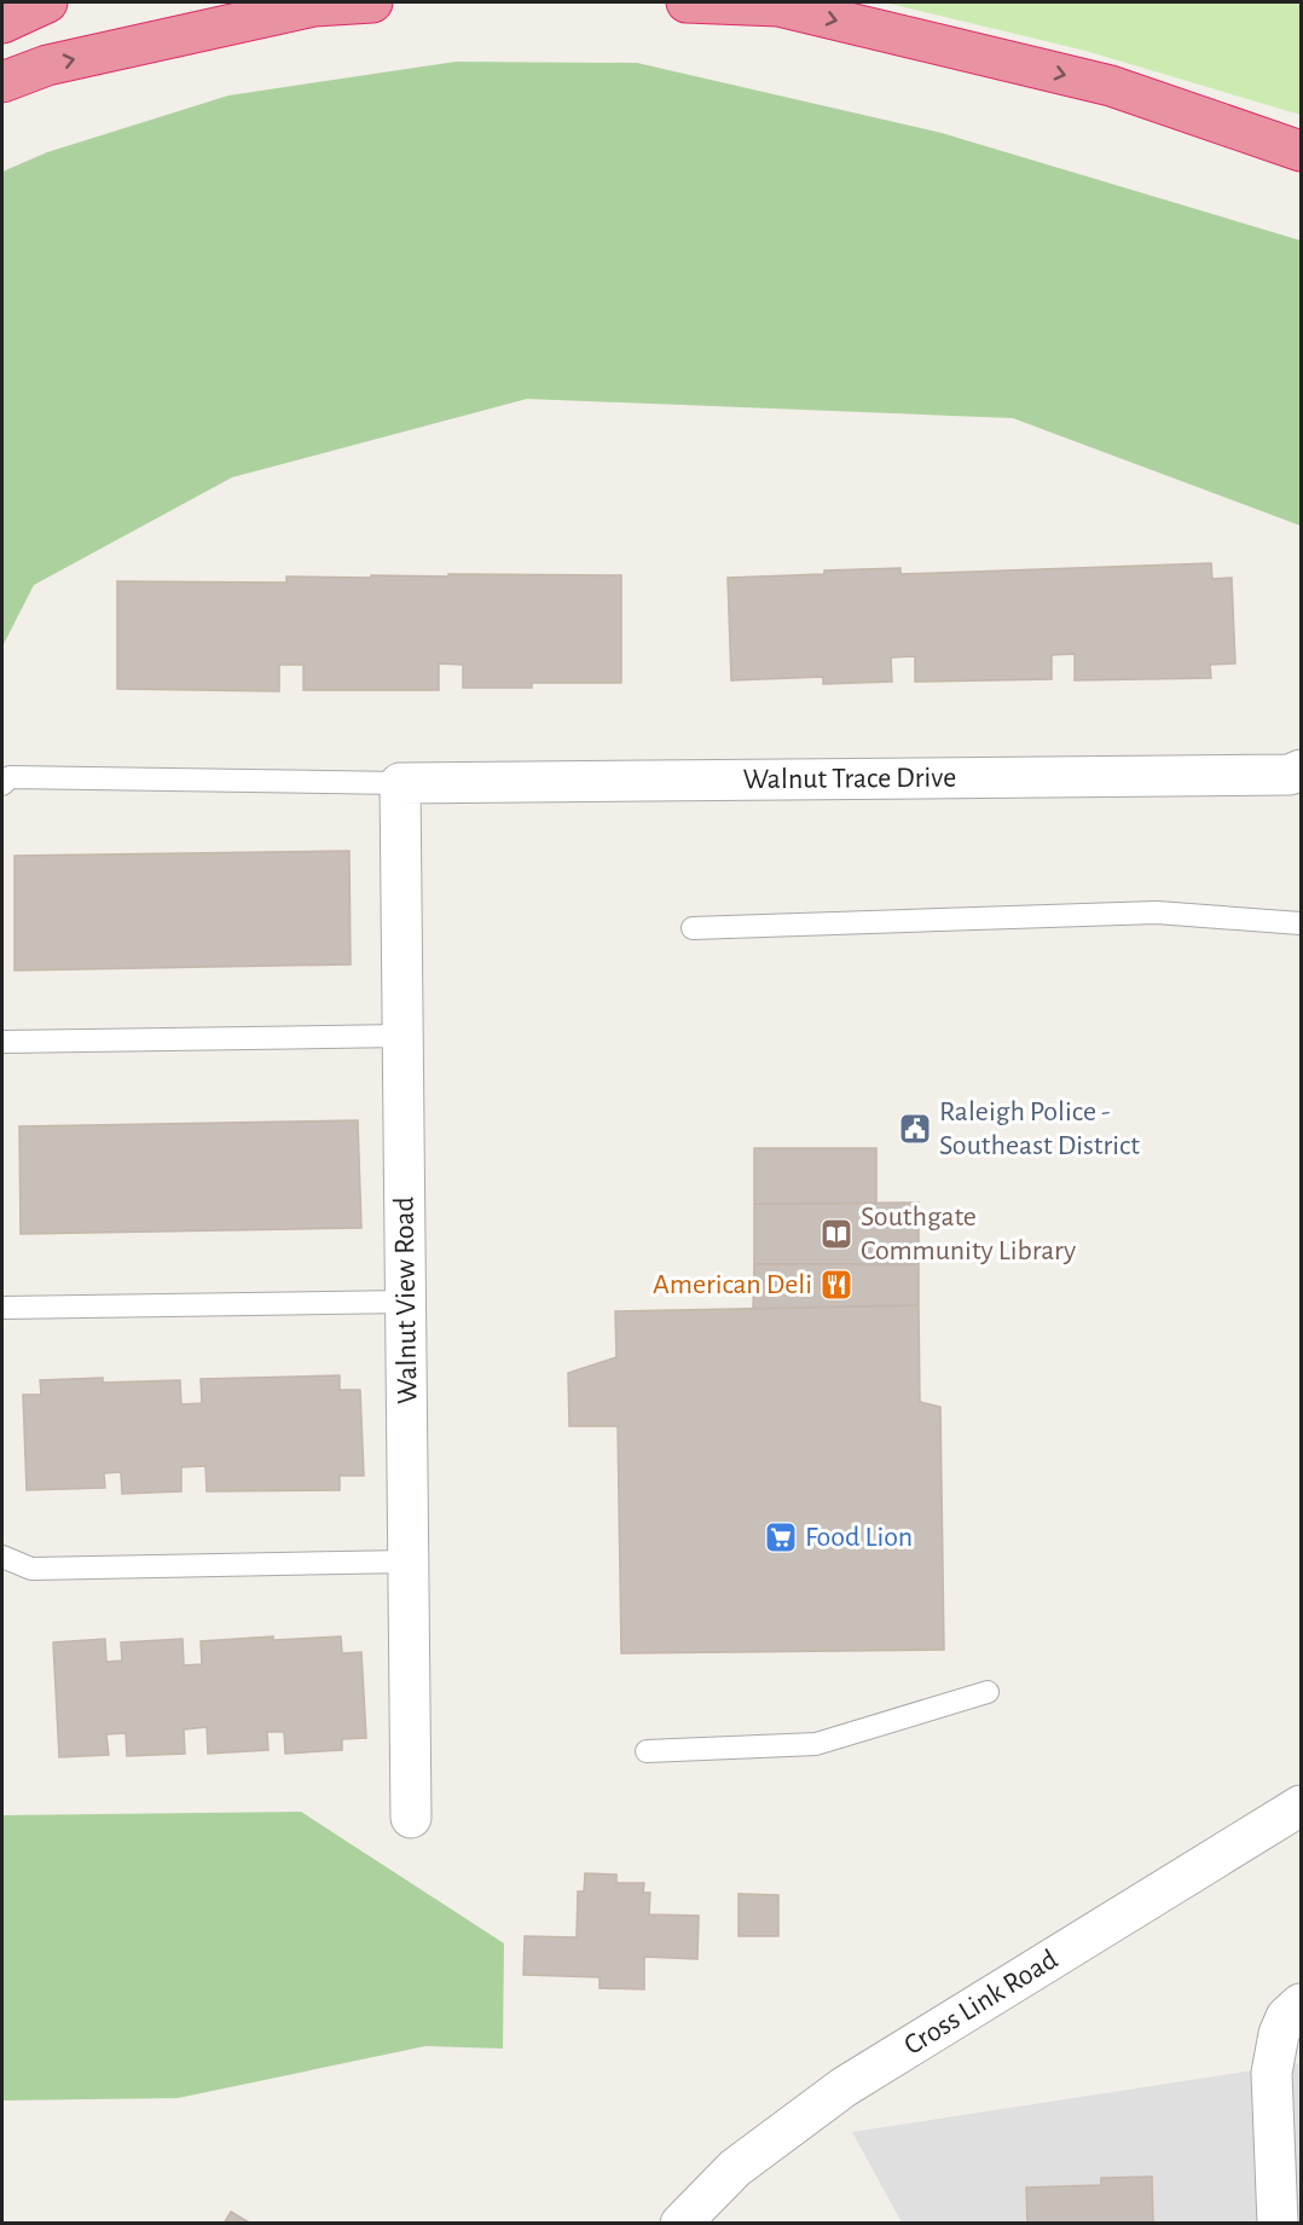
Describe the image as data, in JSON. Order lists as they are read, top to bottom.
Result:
{
  "streets": {
    "street": ["Walnut Trace Drive", "Walnut View Road", "Cross Link Road"]
  },
  "crossings": [
    ["Walnut Trace Drive", "Walnut View Road"]
  ],
  "places": {
    "public building": ["Raleigh Police - Southeast District"],
    "library": ["Southgate Community Library"],
    "restaurant": ["American Deli"],
    "supermarket": ["Food Lion"]
  }
}
